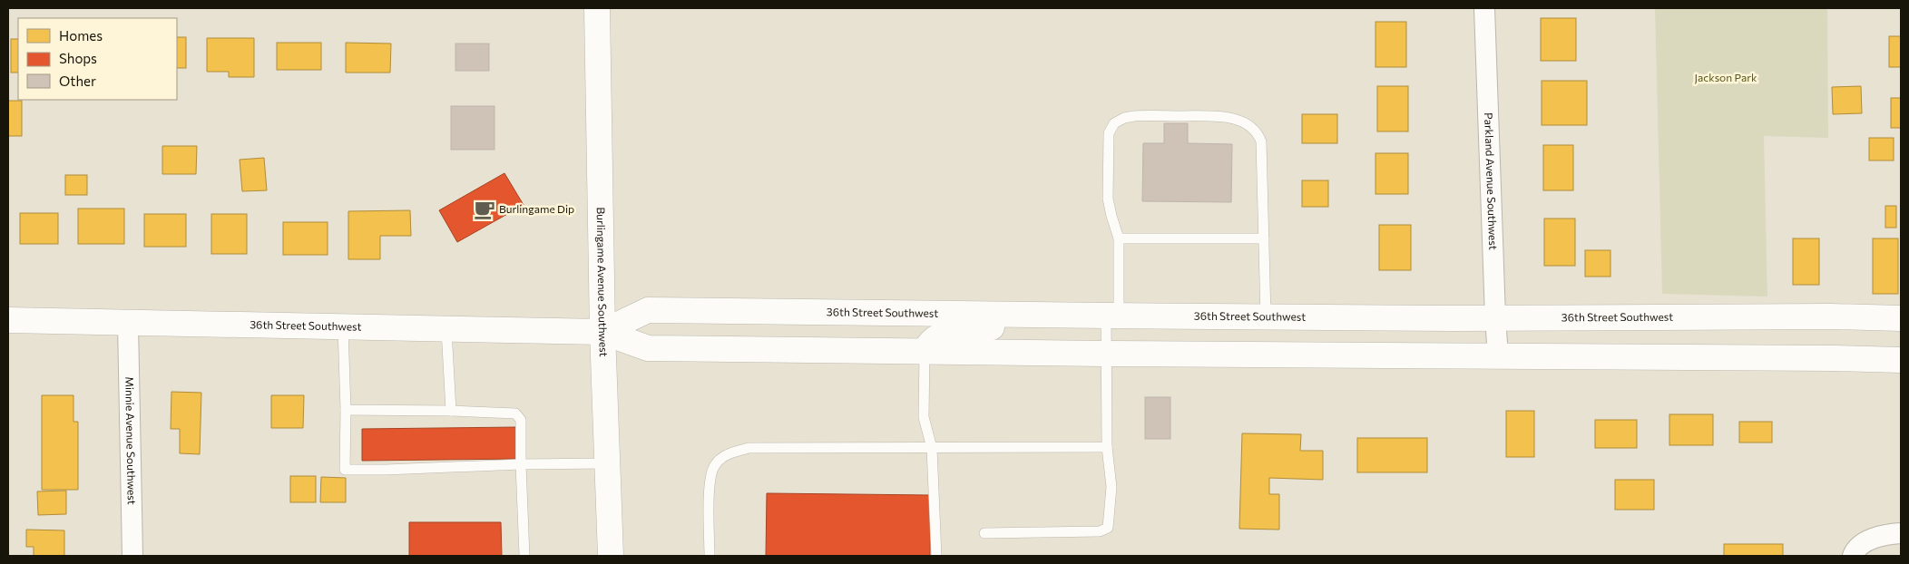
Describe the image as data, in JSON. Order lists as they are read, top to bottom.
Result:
{
  "streets": {
    "street": [
      "Parkland Avenue Southwest",
      "Burlingame Avenue Southwest",
      "36th Street Southwest",
      "Minnie Avenue Southwest"
    ]
  },
  "crossings": [
    ["Parkland Avenue Southwest", "36th Street Southwest"],
    ["Burlingame Avenue Southwest", "36th Street Southwest"],
    ["36th Street Southwest", "Minnie Avenue Southwest"]
  ],
  "parks": ["Jackson Park"],
  "places": {
    "cafe": ["Burlingame Dip"]
  },
  "legend": ["Homes", "Shops", "Other"]
}
